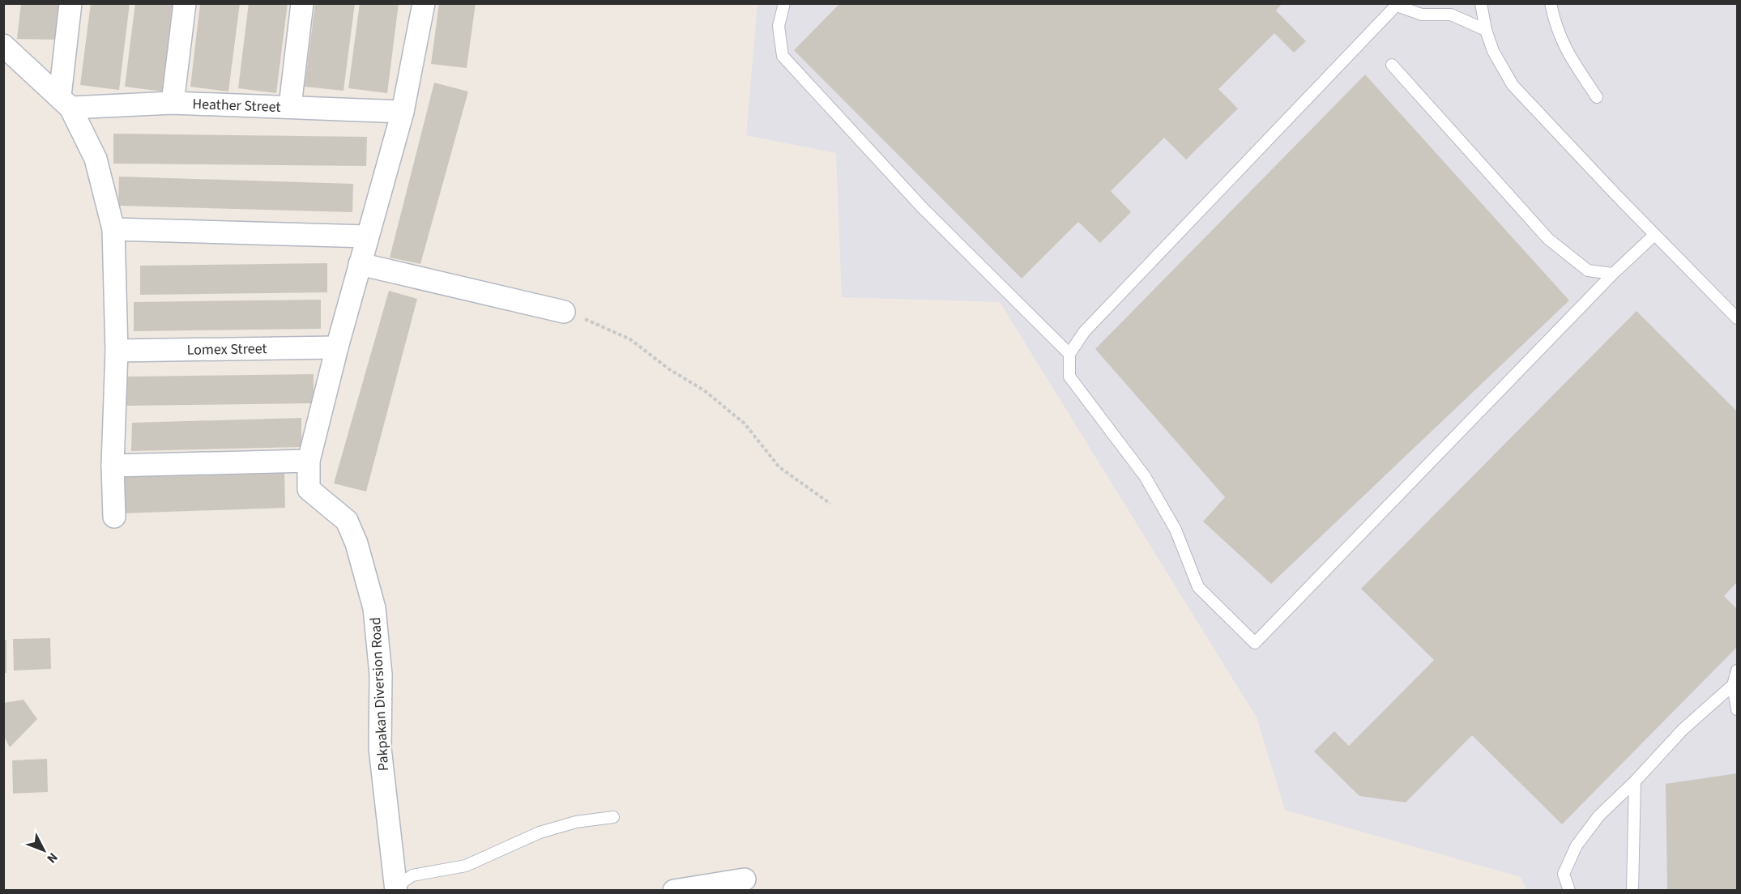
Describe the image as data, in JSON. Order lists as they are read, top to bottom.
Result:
{
  "streets": {
    "street": ["Heather Street", "Lomex Street", "Pakpakan Diversion Road"]
  },
  "north": "bottom right"
}
